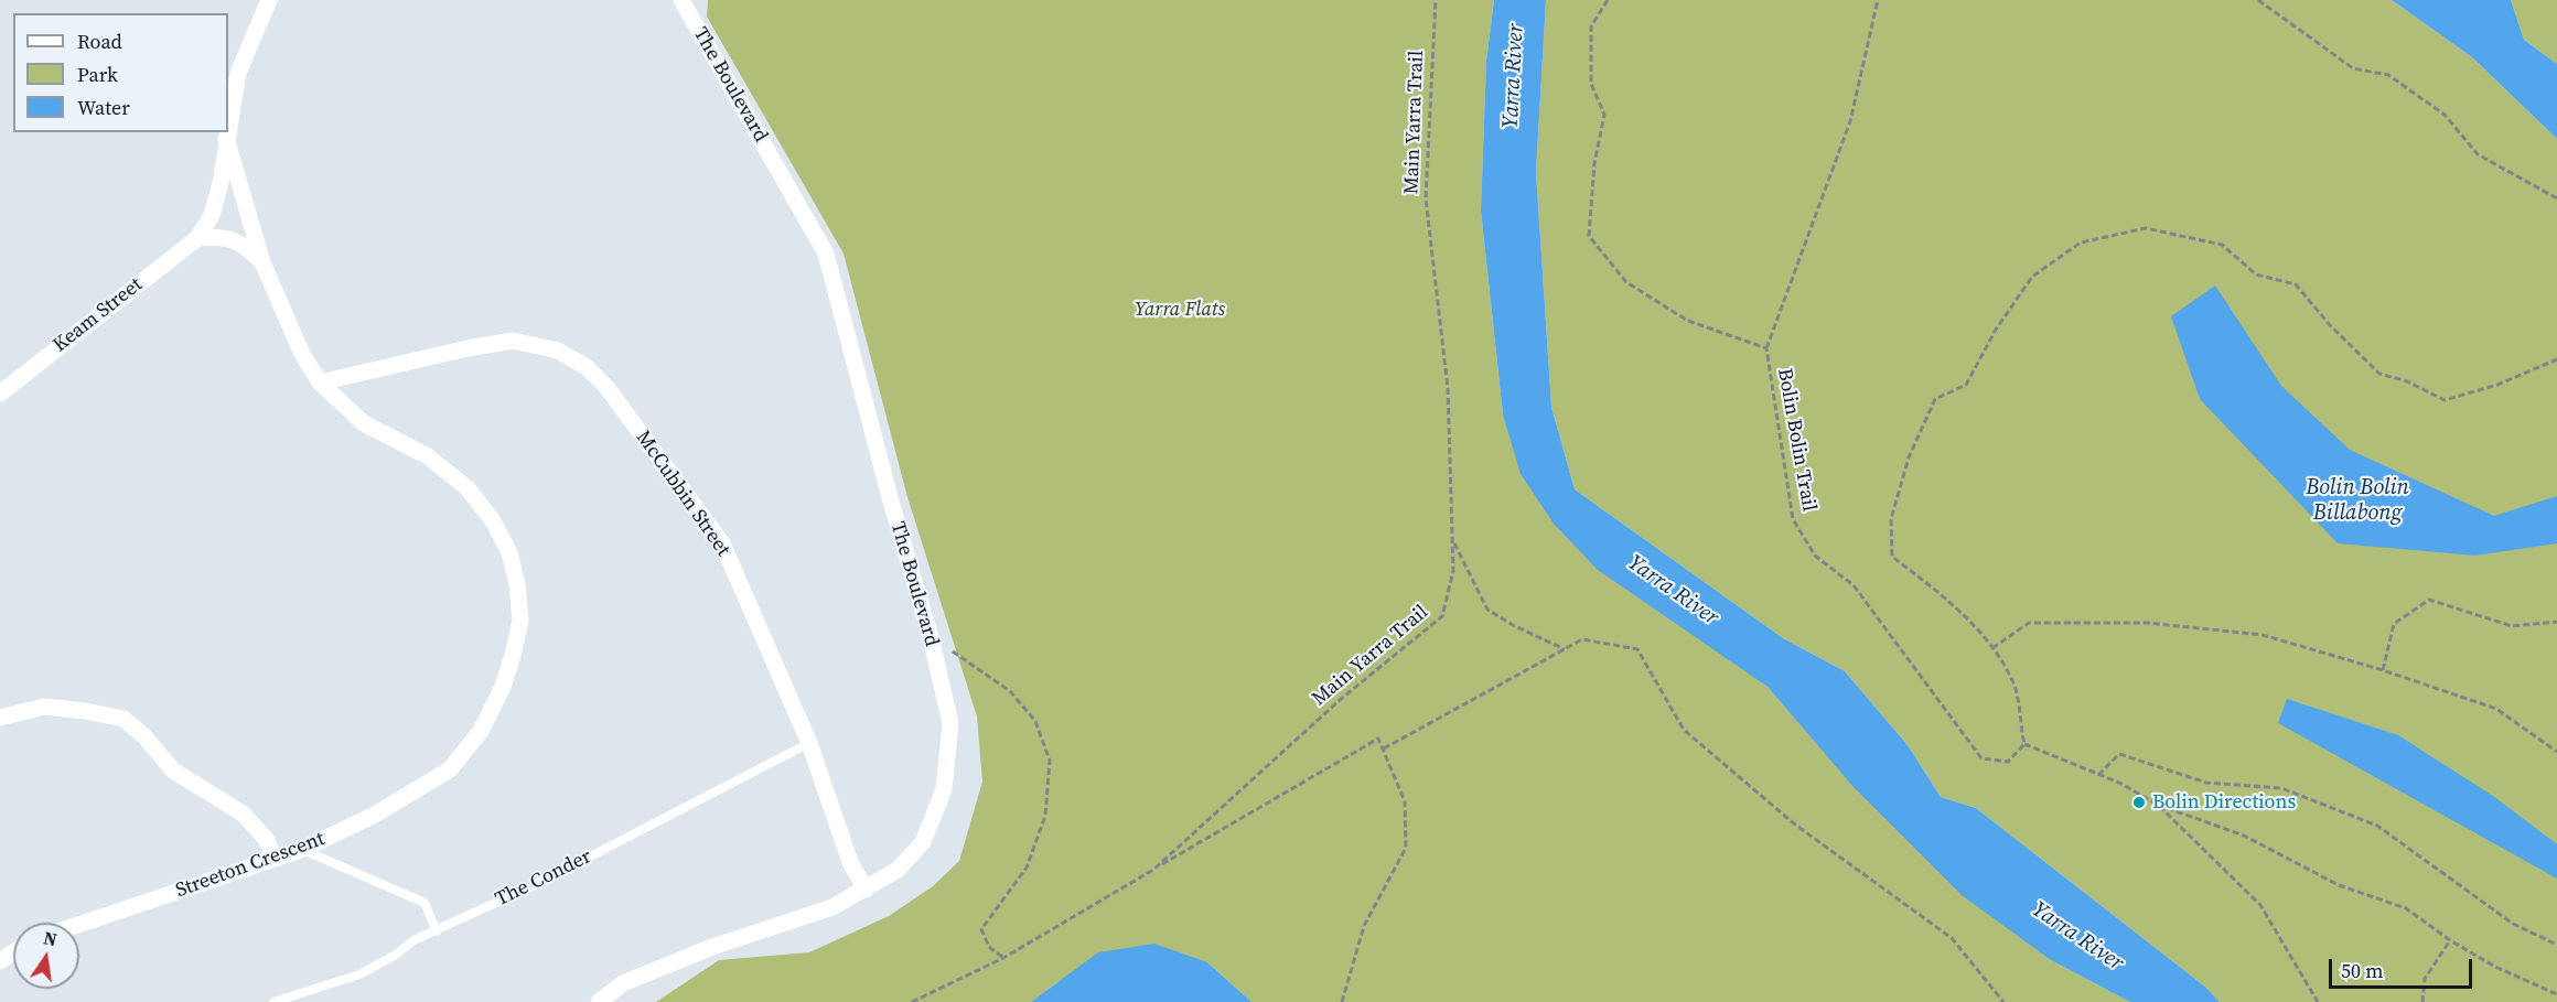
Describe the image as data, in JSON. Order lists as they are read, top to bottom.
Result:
{
  "streets": {
    "street": [
      "The Boulevard",
      "Keam Street",
      "McCubbin Street",
      "Streeton Crescent"
    ],
    "lane": ["The Conder"],
    "path": ["Main Yarra Trail", "Bolin Bolin Trail"]
  },
  "crossings": [
    ["The Boulevard", "McCubbin Street"],
    ["Keam Street", "Streeton Crescent"],
    ["McCubbin Street", "Streeton Crescent"],
    ["McCubbin Street", "The Conder"]
  ],
  "water": ["Yarra River", "Bolin Bolin Billabong"],
  "parks": ["Yarra Flats"],
  "places": ["Bolin Directions"],
  "legend": ["Road", "Park", "Water"],
  "scale_bar": "50 m",
  "north": "top"
}
